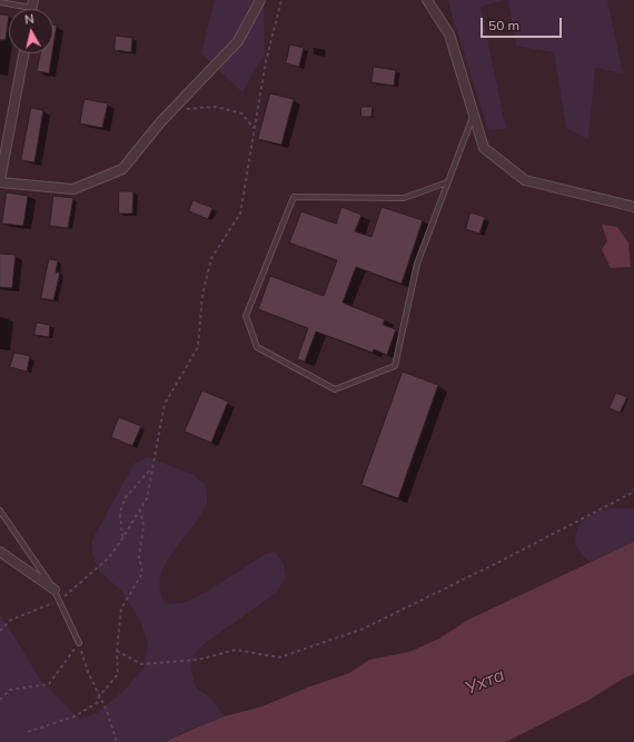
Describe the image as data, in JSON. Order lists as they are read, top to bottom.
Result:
{
  "water": ["Ухта"],
  "scale_bar": "50 m",
  "north": "top"
}
